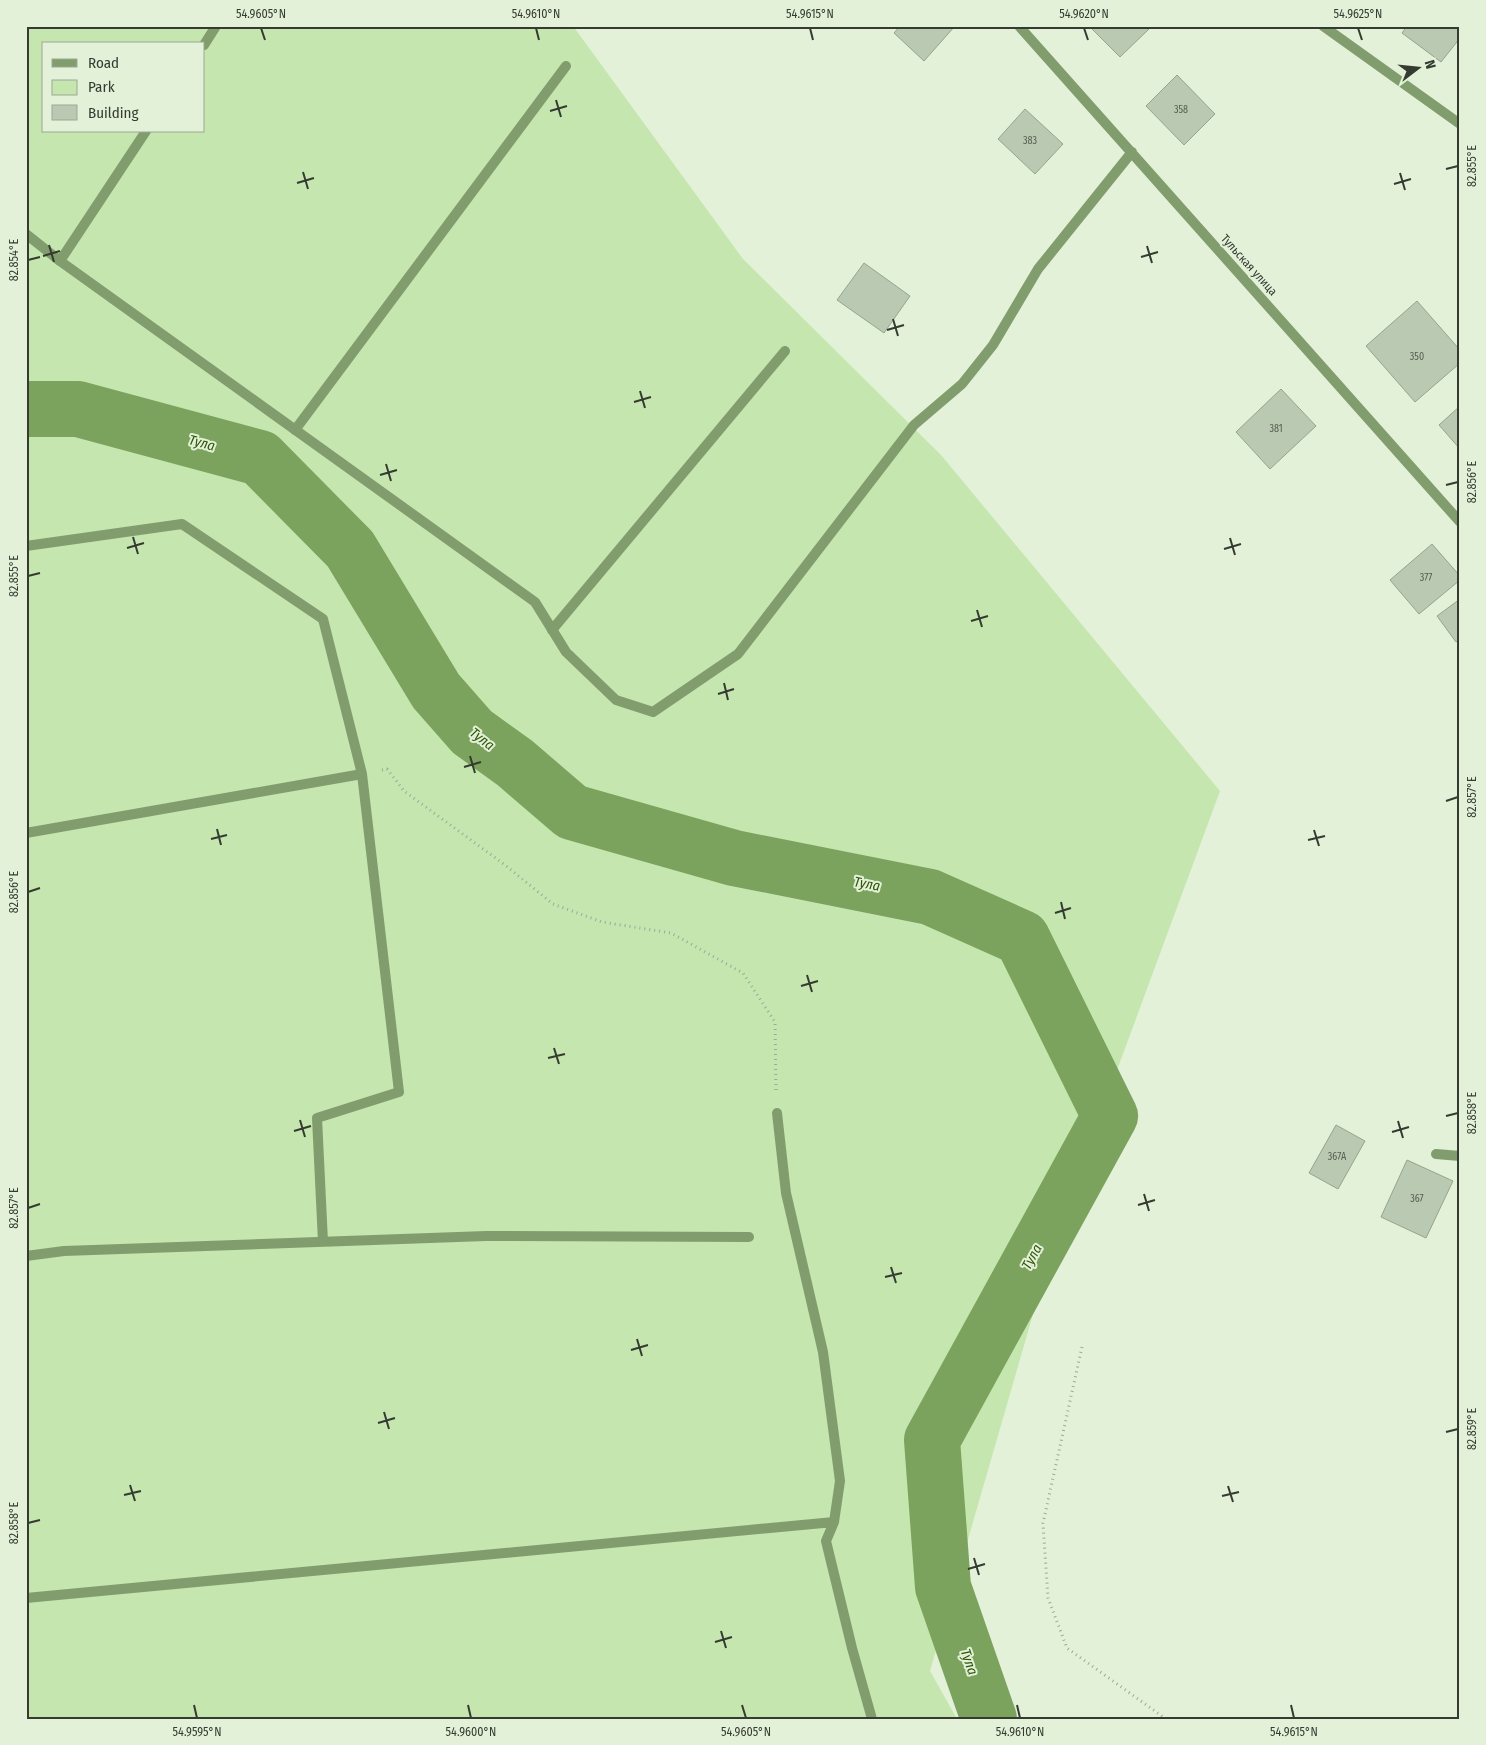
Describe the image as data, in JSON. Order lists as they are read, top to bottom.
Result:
{
  "streets": {
    "street": ["Тульская улица"]
  },
  "water": ["Тула"],
  "house_numbers": [
    "358",
    "383",
    "350",
    "381",
    "377",
    "367А",
    "367"
  ],
  "legend": ["Road", "Park", "Building"],
  "north": "right",
  "coordinates": [
    "54.9605°N",
    "54.9610°N",
    "54.9615°N",
    "54.9620°N",
    "54.9625°N",
    "82.855°E",
    "82.854°E",
    "82.856°E",
    "82.857°E",
    "82.858°E",
    "82.859°E",
    "54.9595°N",
    "54.9600°N"
  ]
}
